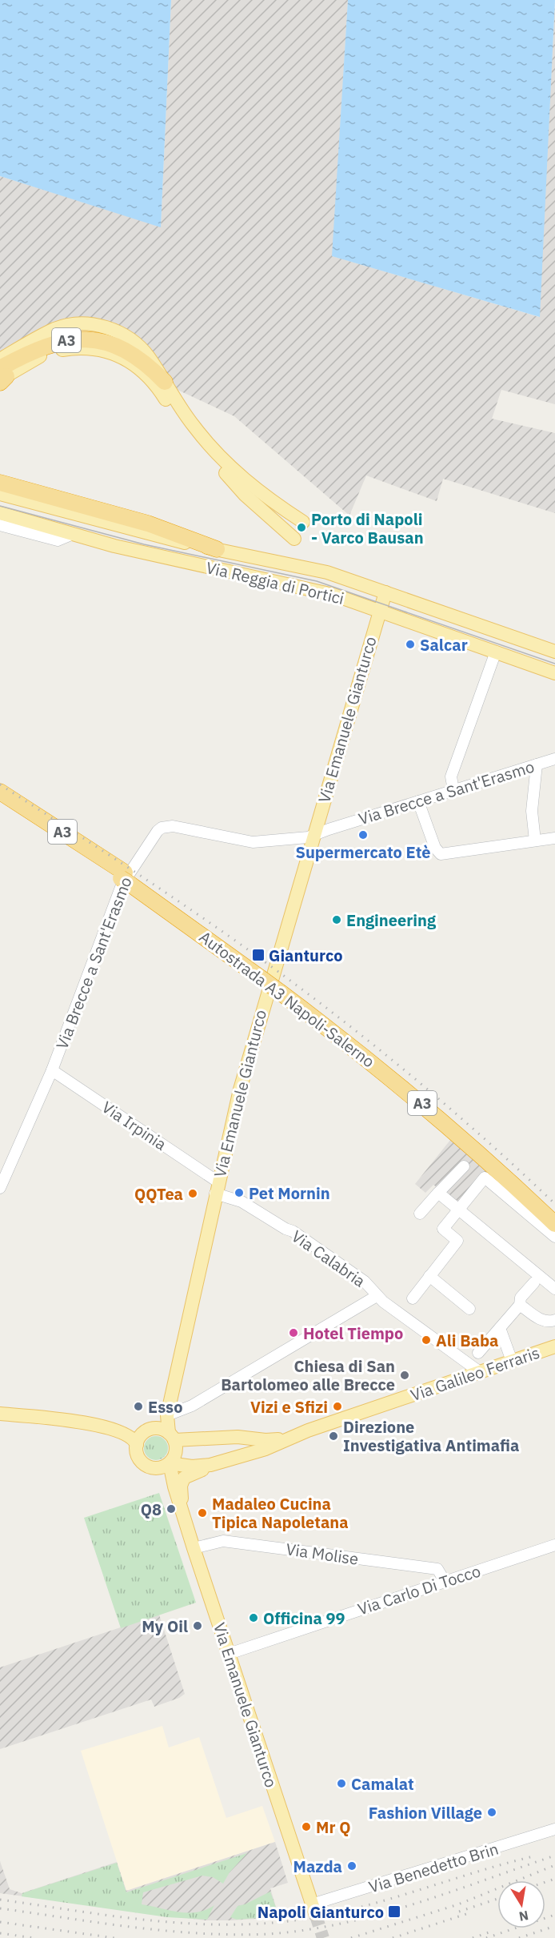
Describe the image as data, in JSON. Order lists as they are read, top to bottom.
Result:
{
  "streets": {
    "highway": ["A3", "Autostrada A3 Napoli-Salerno"],
    "main road": ["Via Reggia di Portici", "Via Emanuele Gianturco", "Via Galileo Ferraris"],
    "street": [
      "Via Brecce a Sant'Erasmo",
      "Via Irpinia",
      "Via Calabria",
      "Via Molise",
      "Via Carlo Di Tocco",
      "Via Benedetto Brin"
    ]
  },
  "crossings": [
    ["Via Reggia di Portici", "Via Emanuele Gianturco"],
    ["Via Emanuele Gianturco", "Via Brecce a Sant'Erasmo"],
    ["Via Emanuele Gianturco", "Via Irpinia"],
    ["Via Emanuele Gianturco", "Via Calabria"],
    ["Via Emanuele Gianturco", "Via Galileo Ferraris"],
    ["Via Emanuele Gianturco", "Via Molise"],
    ["Via Emanuele Gianturco", "Via Carlo Di Tocco"],
    ["Via Emanuele Gianturco", "Via Benedetto Brin"],
    ["Via Brecce a Sant'Erasmo", "Via Irpinia"],
    ["Via Irpinia", "Via Calabria"],
    ["Via Calabria", "Via Galileo Ferraris"],
    ["Via Molise", "Via Carlo Di Tocco"]
  ],
  "places": {
    "other": [
      "Porto di Napoli - Varco Bausan",
      "Salcar",
      "Supermercato Etè",
      "Engineering",
      "Pet Mornin",
      "QQTea",
      "Hotel Tiempo",
      "Ali Baba",
      "Chiesa di San Bartolomeo alle Brecce",
      "Esso",
      "Vizi e Sfizi",
      "Direzione Investigativa Antimafia",
      "Q8",
      "Madaleo Cucina Tipica Napoletana",
      "Officina 99",
      "My Oil",
      "Camalat",
      "Fashion Village",
      "Mr Q",
      "Mazda"
    ],
    "transit": ["Gianturco", "Napoli Gianturco"]
  },
  "north": "bottom"
}
